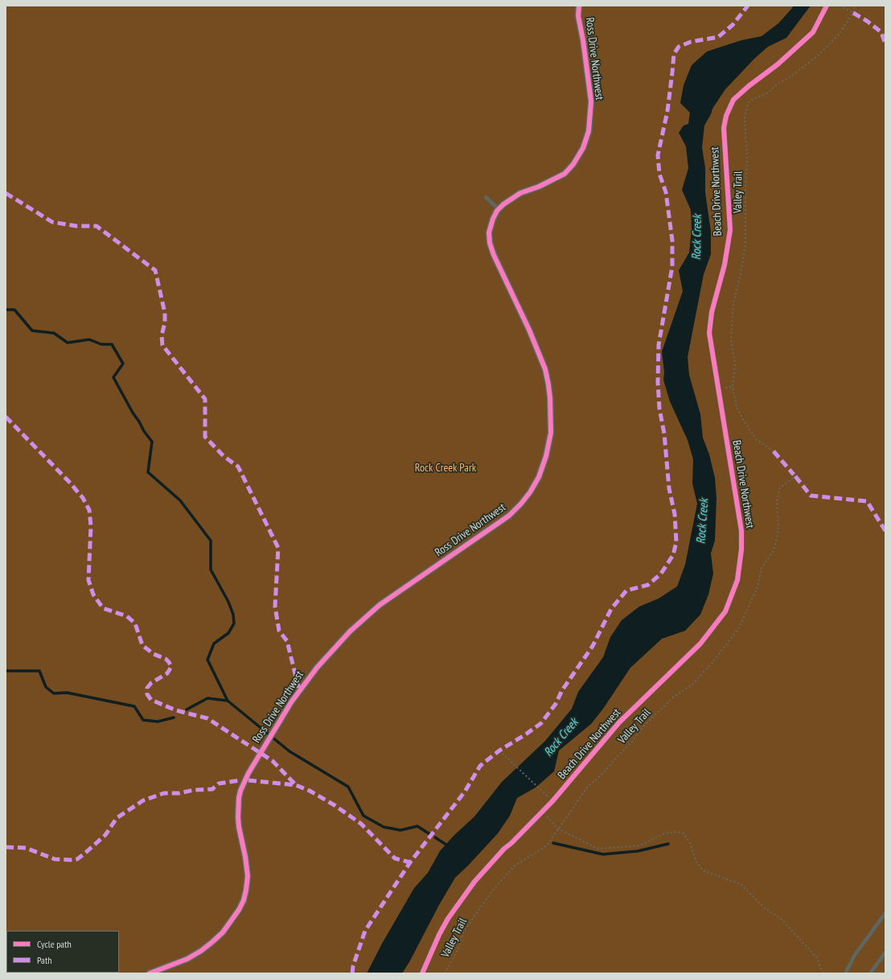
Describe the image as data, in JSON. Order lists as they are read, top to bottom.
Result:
{
  "streets": {
    "street": ["Ross Drive Northwest", "Beach Drive Northwest"],
    "cycle path": ["Valley Trail"]
  },
  "water": ["Rock Creek"],
  "parks": ["Rock Creek Park"],
  "legend": ["Cycle path", "Path"]
}
